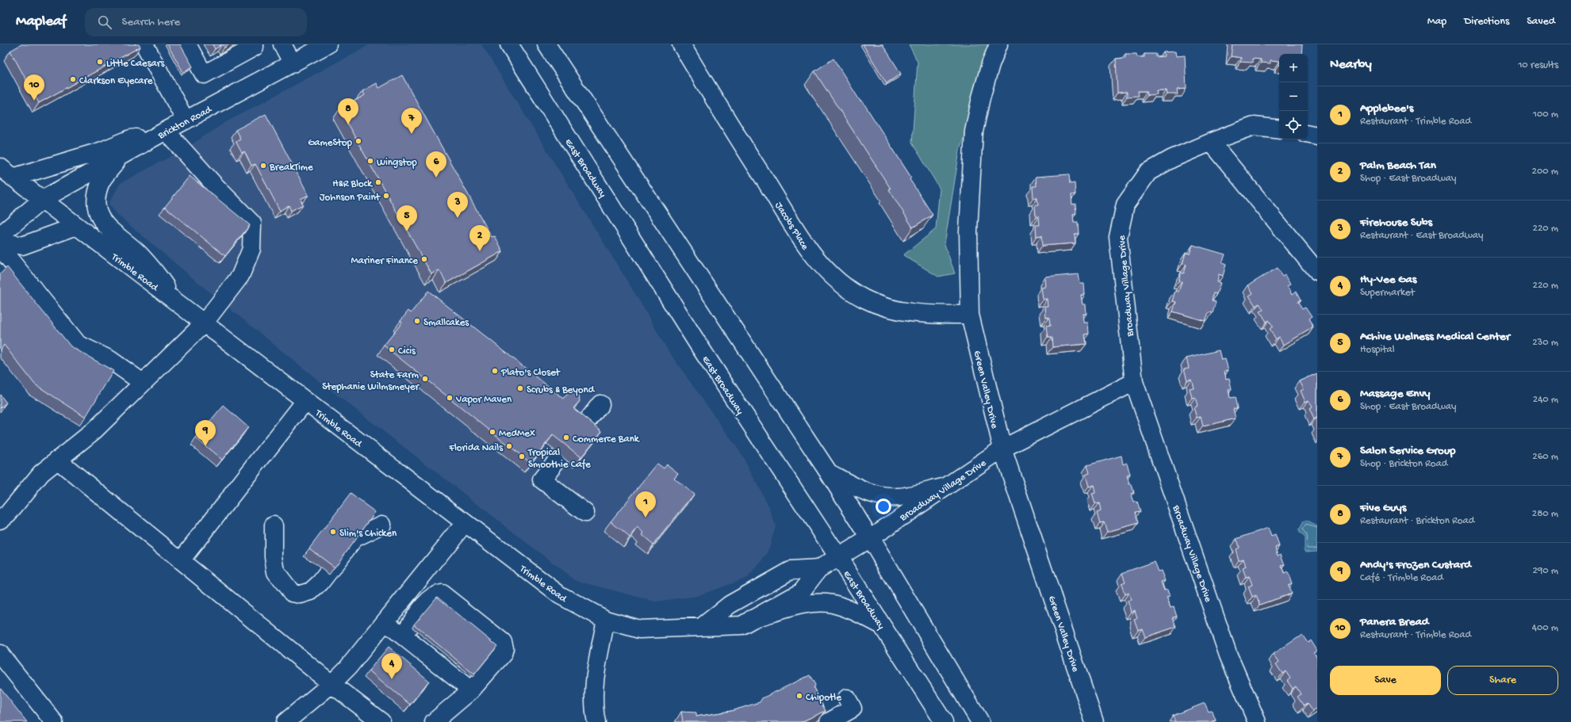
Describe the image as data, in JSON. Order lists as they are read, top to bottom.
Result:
{
  "streets": {
    "street": [
      "Brickton Road",
      "East Broadway",
      "Jacobs Place",
      "Trimble Road",
      "Broadway Village Drive",
      "Green Valley Drive"
    ]
  },
  "crossings": [
    ["Brickton Road", "Trimble Road"],
    ["East Broadway", "Trimble Road"],
    ["Jacobs Place", "Green Valley Drive"],
    ["Trimble Road", "Broadway Village Drive"],
    ["Broadway Village Drive", "Green Valley Drive"]
  ],
  "places": [
    "Little Caesars",
    "Clarkson Eyecare",
    "GameStop",
    "Wingstop",
    "BreakTime",
    "H&R Block",
    "Johnson Paint",
    "Mariner Finance",
    "Smallcakes",
    "Cicis",
    "Plato's Closet",
    "State Farm Stephanie Wilmsmeyer",
    "Scrubs & Beyond",
    "Vapor Maven",
    "MedMex",
    "Commerce Bank",
    "Florida Nails",
    "Tropical Smoothie Cafe",
    "Slim's Chicken",
    "Chipotle"
  ],
  "page": {
    "header": "Mapleaf",
    "search": "Search here",
    "nav": ["Map", "Directions", "Saved"],
    "heading": ["Nearby", "10 results"],
    "map_buttons": ["+", "−"],
    "pins": [
      "10",
      "8",
      "7",
      "6",
      "3",
      "5",
      "2",
      "9",
      "1",
      "4"
    ],
    "list": [
      {
        "mark": "1",
        "name": "Applebee's",
        "note": "Restaurant · Trimble Road",
        "value": "100 m"
      },
      {
        "mark": "2",
        "name": "Palm Beach Tan",
        "note": "Shop · East Broadway",
        "value": "200 m"
      },
      {
        "mark": "3",
        "name": "Firehouse Subs",
        "note": "Restaurant · East Broadway",
        "value": "220 m"
      },
      {
        "mark": "4",
        "name": "Hy-Vee Gas",
        "note": "Supermarket",
        "value": "220 m"
      },
      {
        "mark": "5",
        "name": "Achive Welness Medical Center",
        "note": "Hospital",
        "value": "230 m"
      },
      {
        "mark": "6",
        "name": "Massage Envy",
        "note": "Shop · East Broadway",
        "value": "240 m"
      },
      {
        "mark": "7",
        "name": "Salon Service Group",
        "note": "Shop · Brickton Road",
        "value": "260 m"
      },
      {
        "mark": "8",
        "name": "Five Guys",
        "note": "Restaurant · Brickton Road",
        "value": "280 m"
      },
      {
        "mark": "9",
        "name": "Andy's Frozen Custard",
        "note": "Café · Trimble Road",
        "value": "290 m"
      },
      {
        "mark": "10",
        "name": "Panera Bread",
        "note": "Restaurant · Trimble Road",
        "value": "400 m"
      }
    ],
    "buttons": ["Save", "Share"]
  }
}
